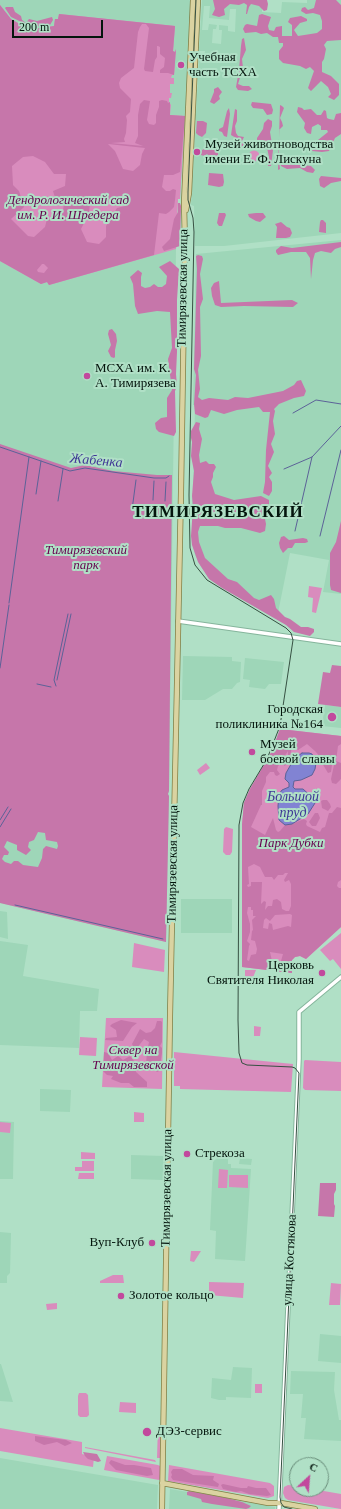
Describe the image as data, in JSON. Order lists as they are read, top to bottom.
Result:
{
  "streets": {
    "main road": ["Тимирязевская улица"],
    "street": ["улица Костякова"]
  },
  "districts": ["ТИМИРЯЗЕВСКИЙ"],
  "water": ["Жабенка", "Большой пруд"],
  "parks": [
    "Дендрологический сад им. Р. И. Шредера",
    "Тимирязевский парк",
    "Парк Дубки",
    "Сквер на Тимирязевской"
  ],
  "places": [
    "Учебная часть ТСХА",
    "Музей животноводства имени Е. Ф. Лискуна",
    "МСХА им. К. А. Тимирязева",
    "Городская поликлиника №164",
    "Музей боевой славы",
    "Церковь Святителя Николая",
    "Стрекоза",
    "Вуп-Клуб",
    "Золотое кольцо",
    "ДЭЗ-сервис"
  ],
  "scale_bar": "200 m",
  "north": "top right"
}
